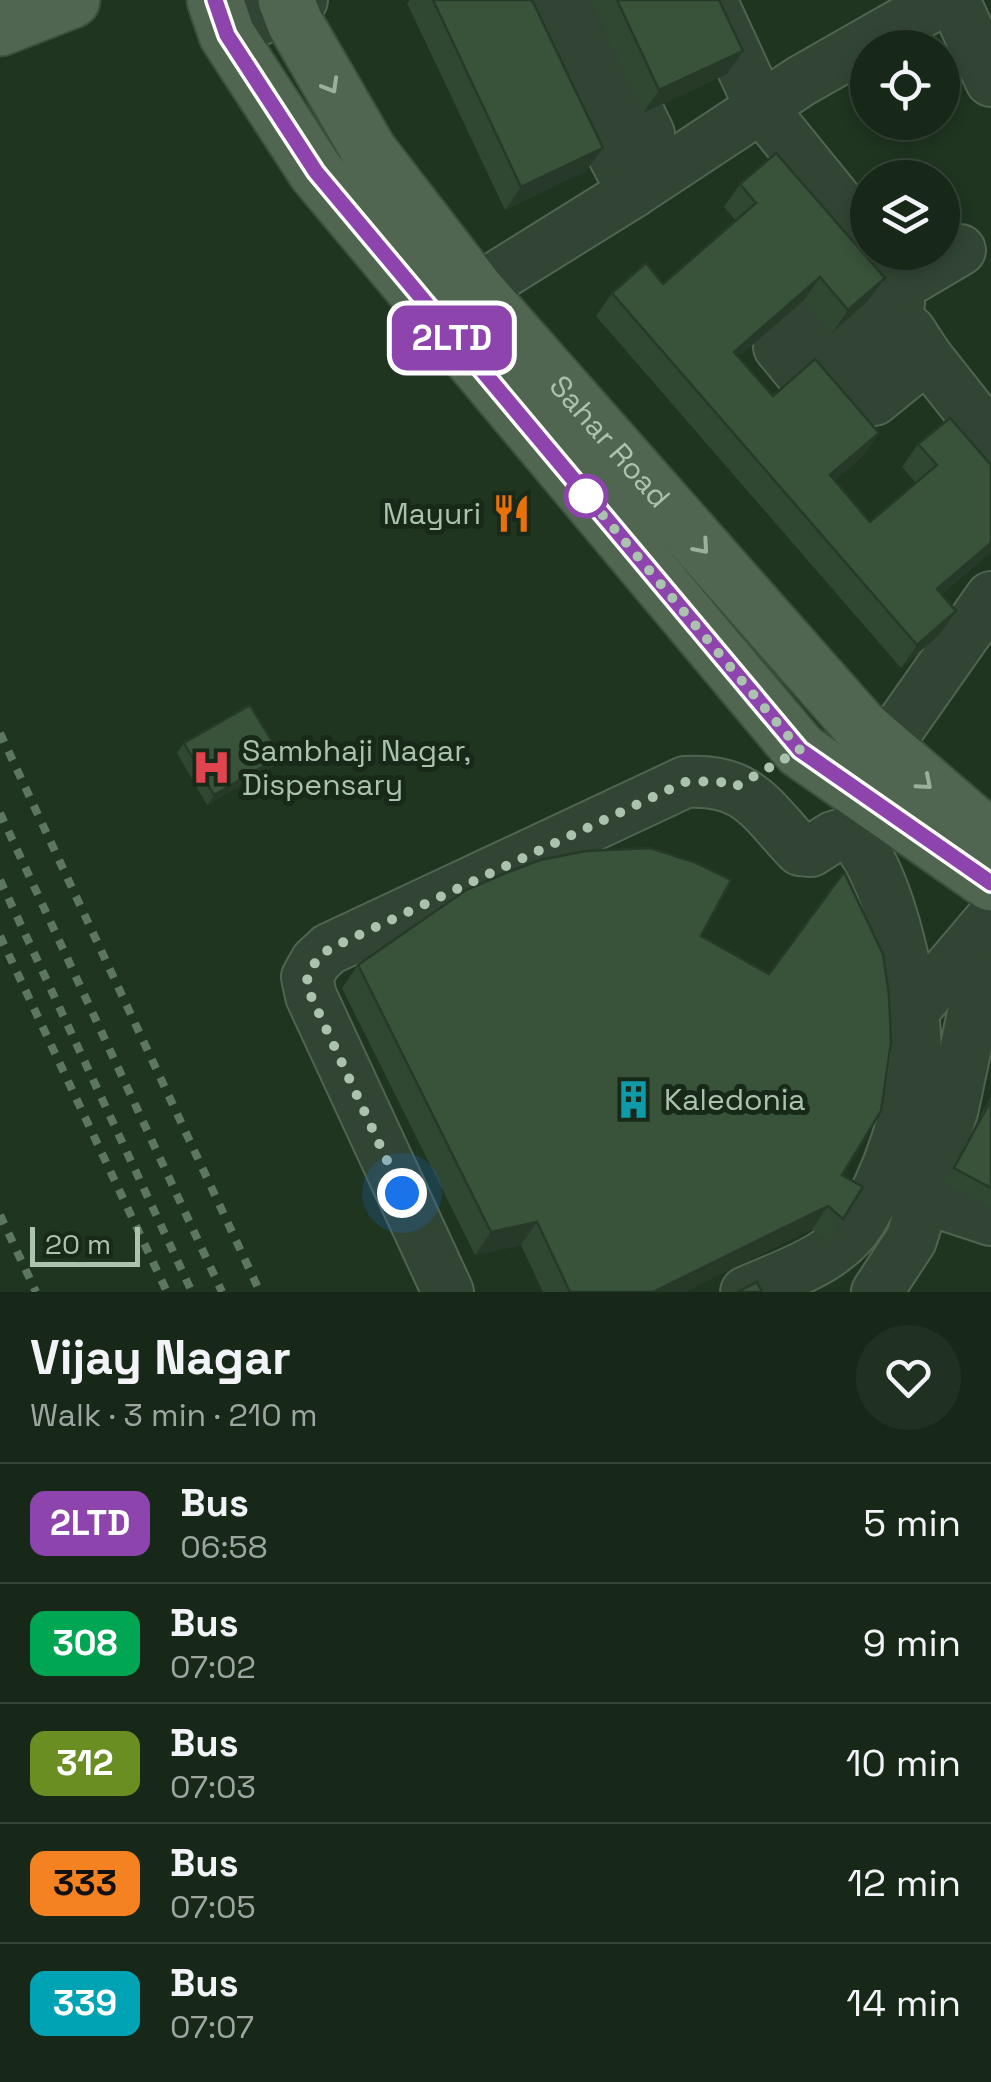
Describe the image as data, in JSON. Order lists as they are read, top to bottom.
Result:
{
  "streets": {
    "main road": ["Sahar Road"]
  },
  "places": {
    "restaurant": ["Mayuri"],
    "hospital": ["Sambhaji Nagar, Dispensary"],
    "building": ["Kaledonia"]
  },
  "lines": ["bus line 2LTD"],
  "scale_bar": "20 m",
  "page": {
    "on_map": "2LTD",
    "scale": "20 m",
    "heading": ["Vijay Nagar", "Walk · 3 min · 210 m"],
    "list": [
      {
        "mark": "2LTD",
        "name": "Bus",
        "note": "06:58",
        "value": "5 min"
      },
      {
        "mark": "308",
        "name": "Bus",
        "note": "07:02",
        "value": "9 min"
      },
      {
        "mark": "312",
        "name": "Bus",
        "note": "07:03",
        "value": "10 min"
      },
      {
        "mark": "333",
        "name": "Bus",
        "note": "07:05",
        "value": "12 min"
      },
      {
        "mark": "339",
        "name": "Bus",
        "note": "07:07",
        "value": "14 min"
      }
    ]
  }
}
